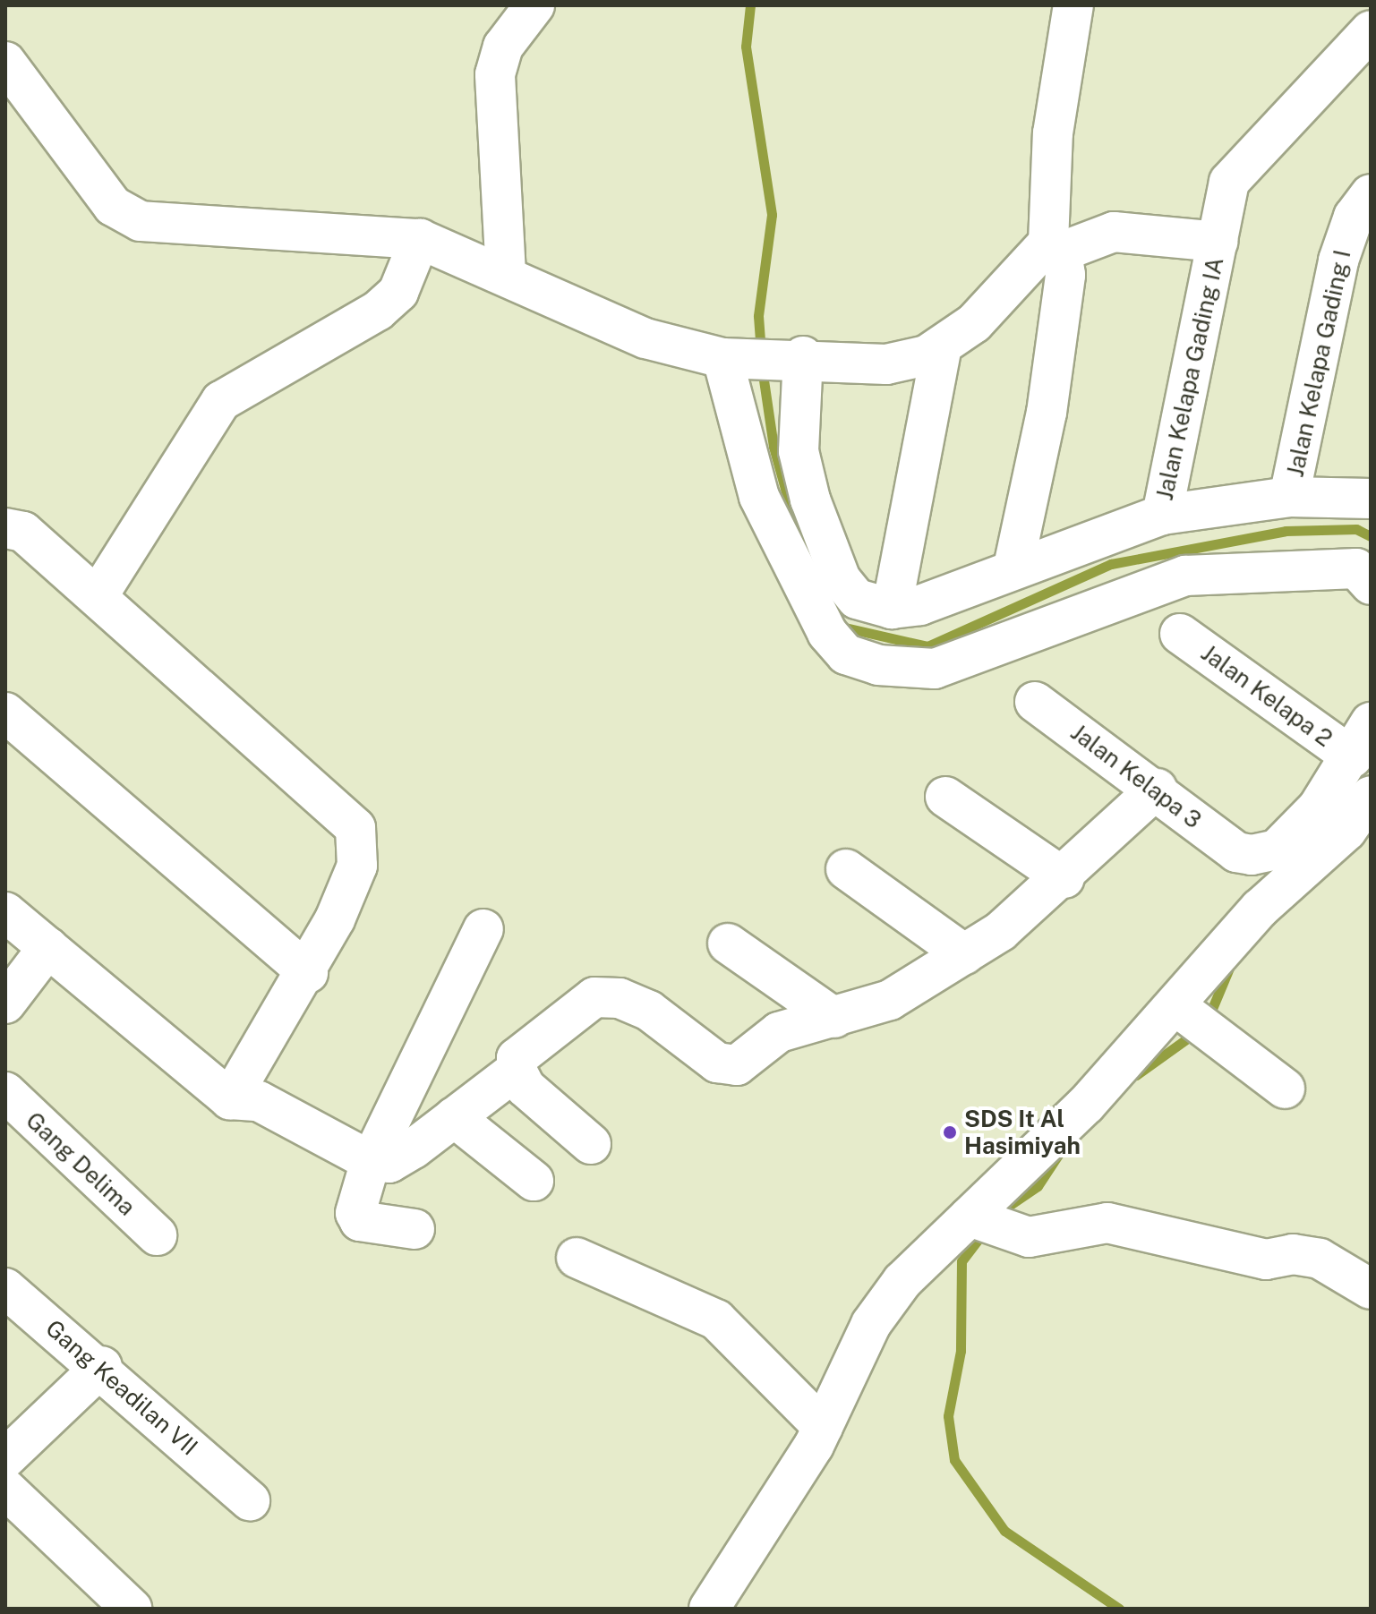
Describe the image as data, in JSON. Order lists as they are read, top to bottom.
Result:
{
  "streets": {
    "street": [
      "Jalan Kelapa Gading I",
      "Jalan Kelapa Gading IA",
      "Jalan Kelapa 2",
      "Jalan Kelapa 3",
      "Gang Delima",
      "Gang Keadilan VII"
    ]
  },
  "crossings": [
    ["Jalan Kelapa 2", "Jalan Kelapa 3"]
  ],
  "places": ["SDS It Al Hasimiyah"]
}
